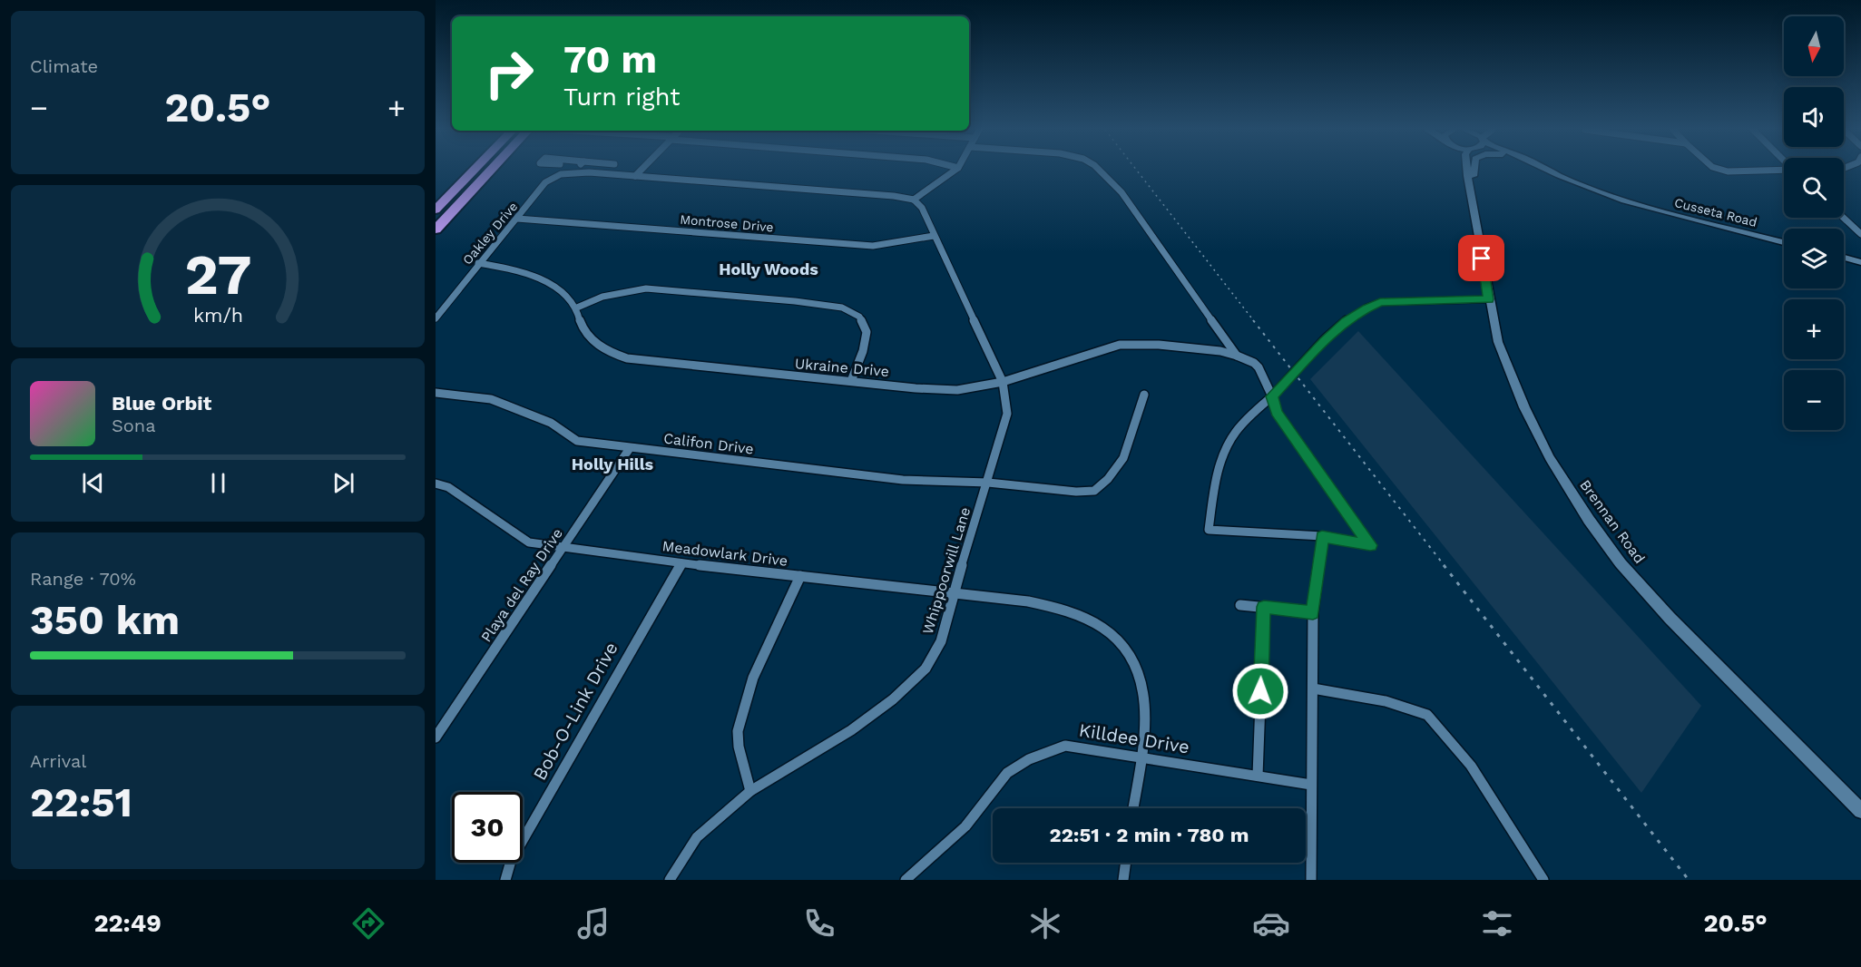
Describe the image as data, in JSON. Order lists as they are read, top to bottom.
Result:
{
  "streets": {
    "street": [
      "Cusseta Road",
      "Montrose Drive",
      "Oakley Drive",
      "Ukraine Drive",
      "Califon Drive",
      "Brennan Road",
      "Meadowlark Drive",
      "Whippoorwill Lane",
      "Playa del Ray Drive",
      "Bob-O-Link Drive",
      "Killdee Drive"
    ]
  },
  "crossings": [
    ["Montrose Drive", "Oakley Drive"],
    ["Montrose Drive", "Whippoorwill Lane"],
    ["Oakley Drive", "Ukraine Drive"],
    ["Ukraine Drive", "Whippoorwill Lane"],
    ["Califon Drive", "Whippoorwill Lane"],
    ["Califon Drive", "Playa del Ray Drive"],
    ["Meadowlark Drive", "Whippoorwill Lane"],
    ["Meadowlark Drive", "Playa del Ray Drive"],
    ["Meadowlark Drive", "Bob-O-Link Drive"],
    ["Meadowlark Drive", "Killdee Drive"]
  ],
  "districts": ["Holly Woods", "Holly Hills"],
  "north": "bottom",
  "page": {
    "tile": [
      "Climate",
      ["Range · 70%", "350 km"],
      ["Arrival", "22:51"]
    ],
    "map_buttons": ["+", "−"],
    "turn": ["70 m", "Turn right"],
    "heat": ["−", "20.5°", "+"],
    "song": ["Blue Orbit", "Sona"],
    "limit": "30",
    "trip": "22:51 · 2 min · 780 m",
    "tabs": ["22:49", "20.5°"],
    "gauge": ["27", "km/h"]
  }
}
